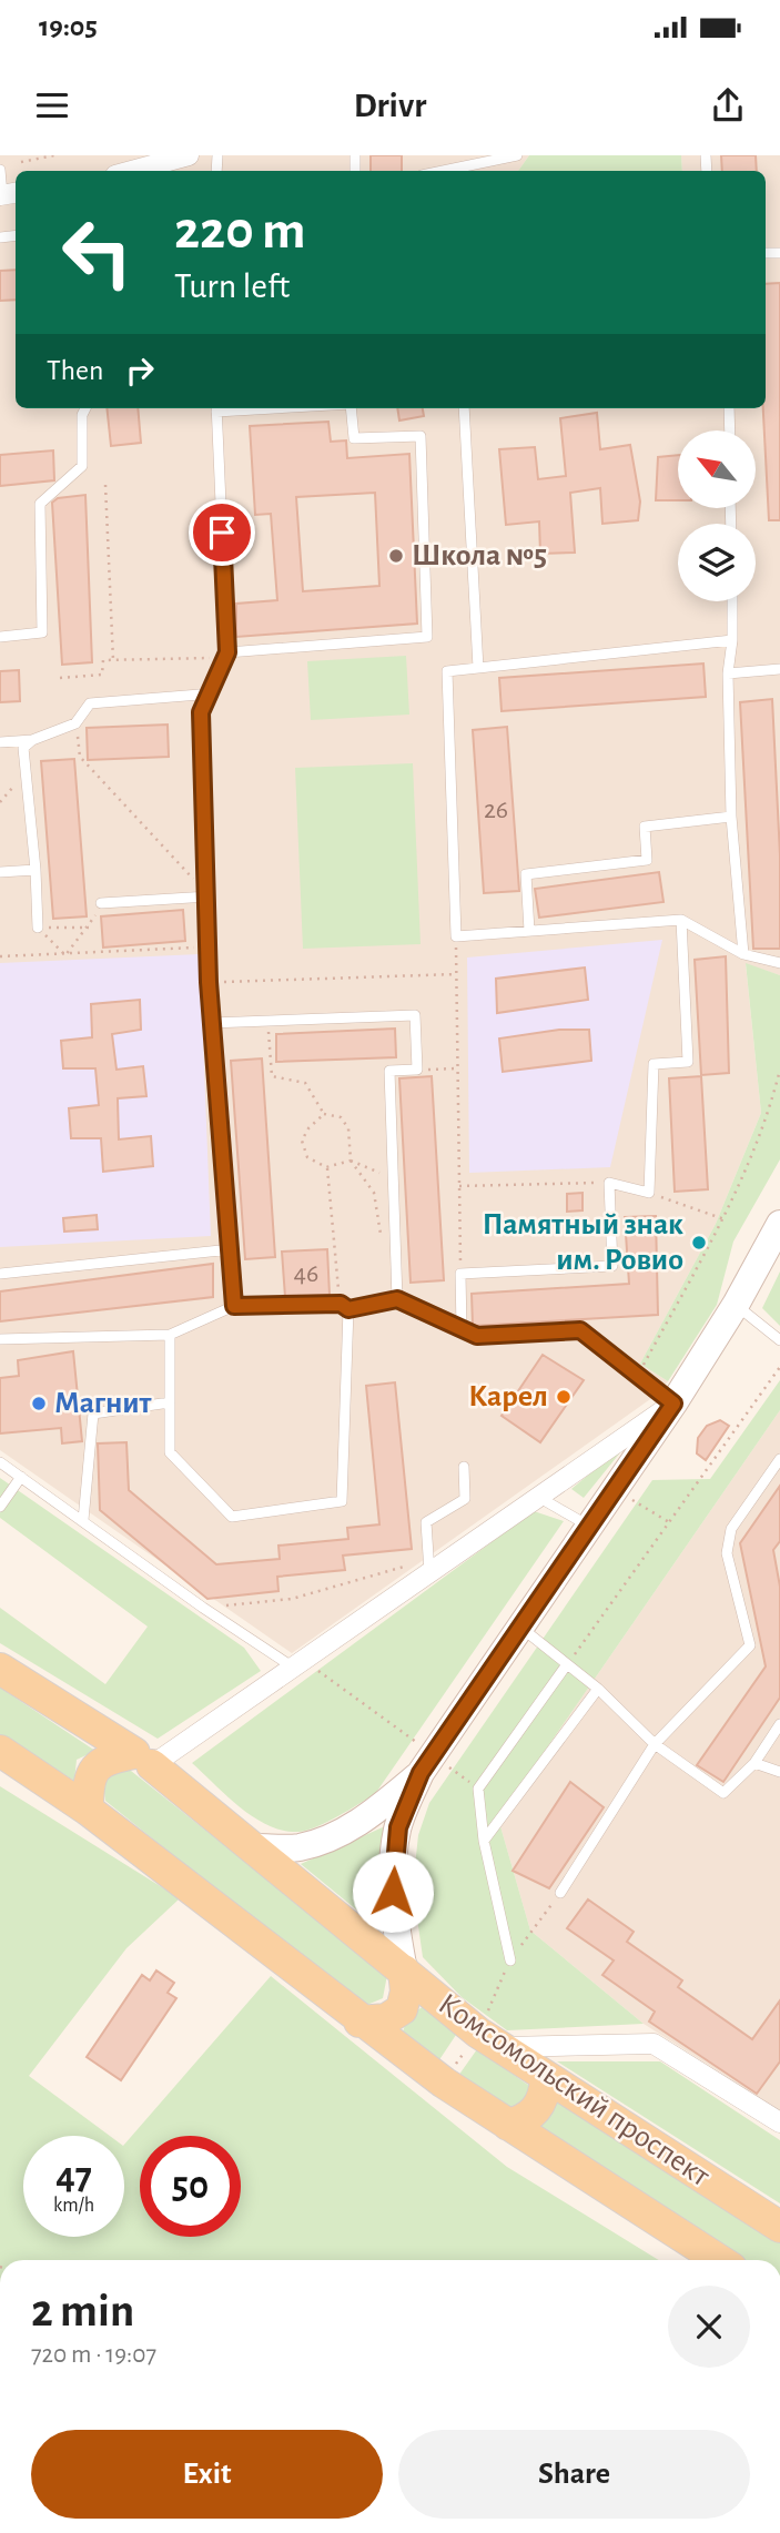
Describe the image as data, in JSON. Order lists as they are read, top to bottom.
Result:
{
  "streets": {
    "main road": ["Комсомольский проспект"]
  },
  "places": [
    "Школа №5",
    "Памятный знак им. Ровио",
    "Карел",
    "Магнит"
  ],
  "house_numbers": ["26", "46"],
  "north": "top left",
  "page": {
    "status": "19:05",
    "header": "Drivr",
    "turn": ["220 m", "Turn left"],
    "then": "Then",
    "speed": "47 km/h",
    "limit": "50",
    "heading": ["2 min", "720 m · 19:07"],
    "buttons": ["Exit", "Share"]
  }
}
